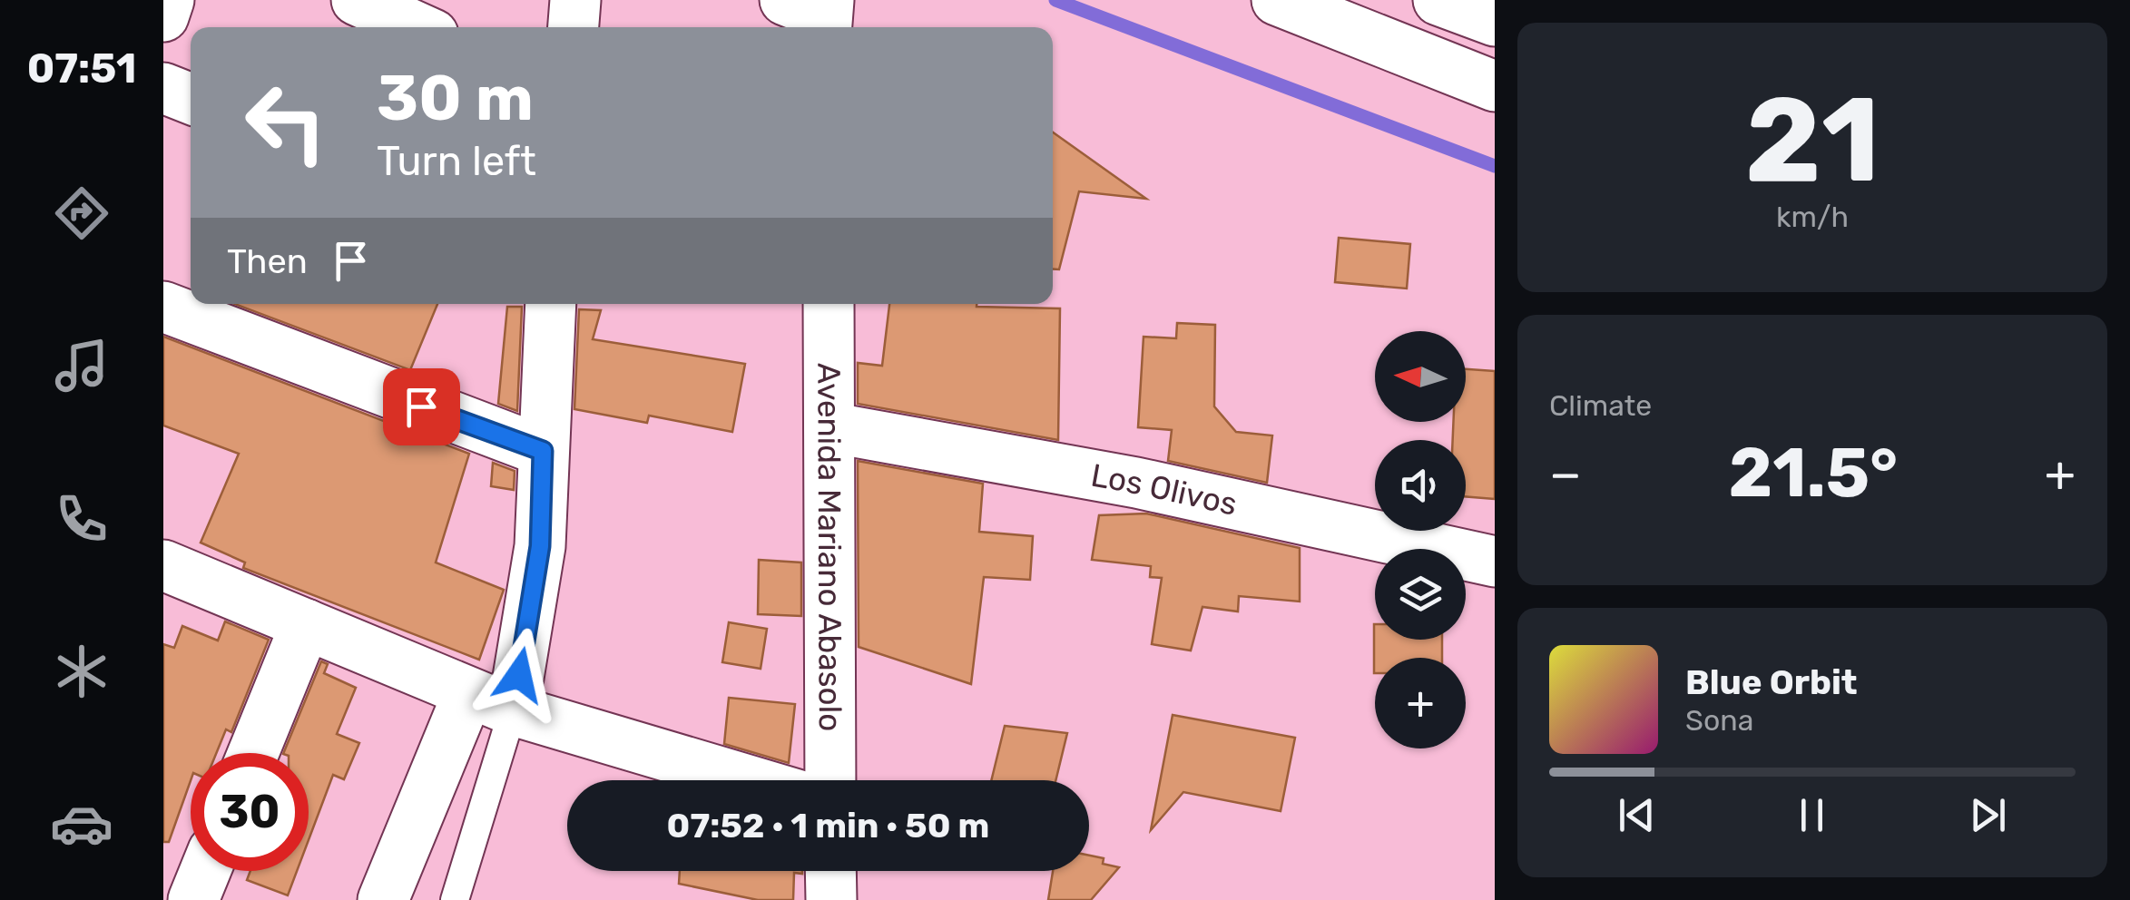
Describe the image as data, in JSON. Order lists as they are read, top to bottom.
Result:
{
  "streets": {
    "street": ["Los Olivos", "Avenida Mariano Abasolo"]
  },
  "crossings": [
    ["Los Olivos", "Avenida Mariano Abasolo"]
  ],
  "north": "left",
  "page": {
    "tabs": "07:51",
    "tile": [
      ["21", "km/h"],
      "Climate"
    ],
    "turn": ["30 m", "Turn left"],
    "then": "Then",
    "map_buttons": "+",
    "heat": ["−", "21.5°", "+"],
    "song": ["Blue Orbit", "Sona"],
    "limit": "30",
    "trip": "07:52 · 1 min · 50 m"
  }
}
